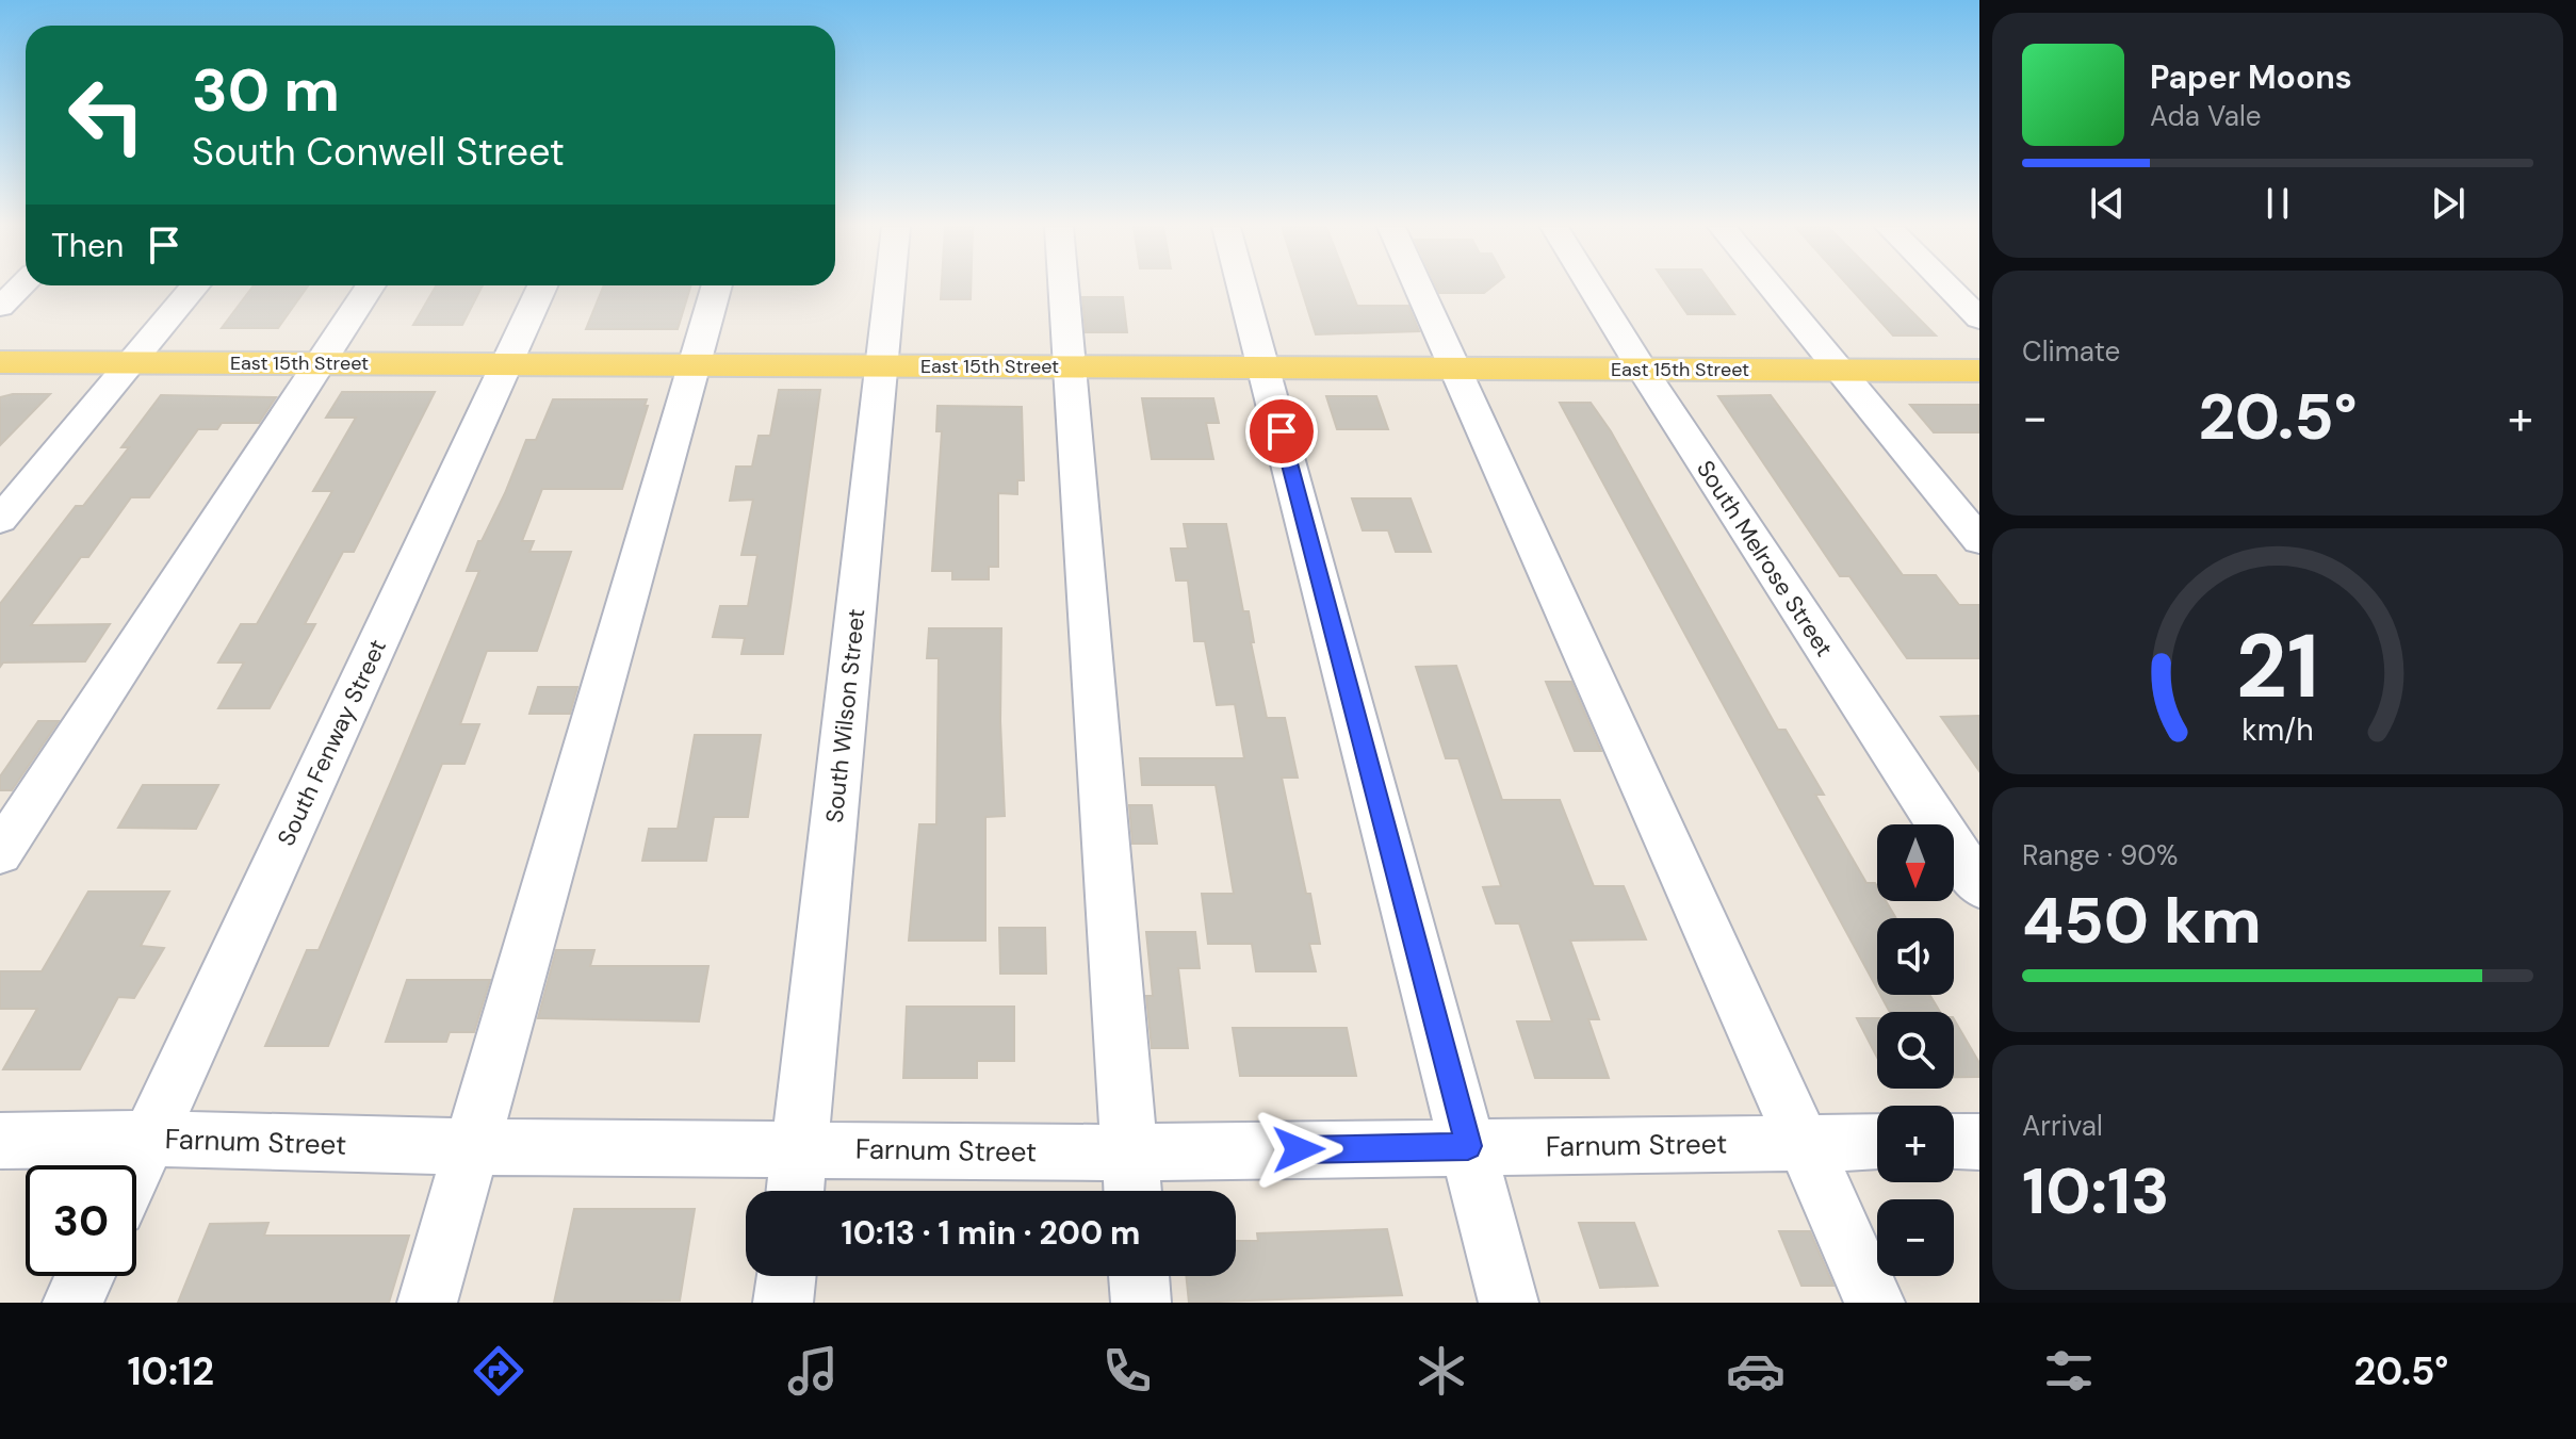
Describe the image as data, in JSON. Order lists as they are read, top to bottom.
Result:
{
  "streets": {
    "main road": ["East 15th Street"],
    "street": [
      "South Melrose Street",
      "South Wilson Street",
      "South Fenway Street",
      "Farnum Street"
    ]
  },
  "crossings": [
    ["East 15th Street", "South Melrose Street"],
    ["East 15th Street", "South Wilson Street"],
    ["East 15th Street", "South Fenway Street"],
    ["South Wilson Street", "Farnum Street"],
    ["South Fenway Street", "Farnum Street"]
  ],
  "north": "bottom",
  "page": {
    "turn": ["30 m", "South Conwell Street"],
    "song": ["Paper Moons", "Ada Vale"],
    "then": "Then",
    "tile": [
      "Climate",
      ["Range · 90%", "450 km"],
      ["Arrival", "10:13"]
    ],
    "heat": ["−", "20.5°", "+"],
    "map_buttons": ["+", "−"],
    "limit": "30",
    "trip": "10:13 · 1 min · 200 m",
    "tabs": ["10:12", "20.5°"],
    "gauge": ["21", "km/h"]
  }
}
